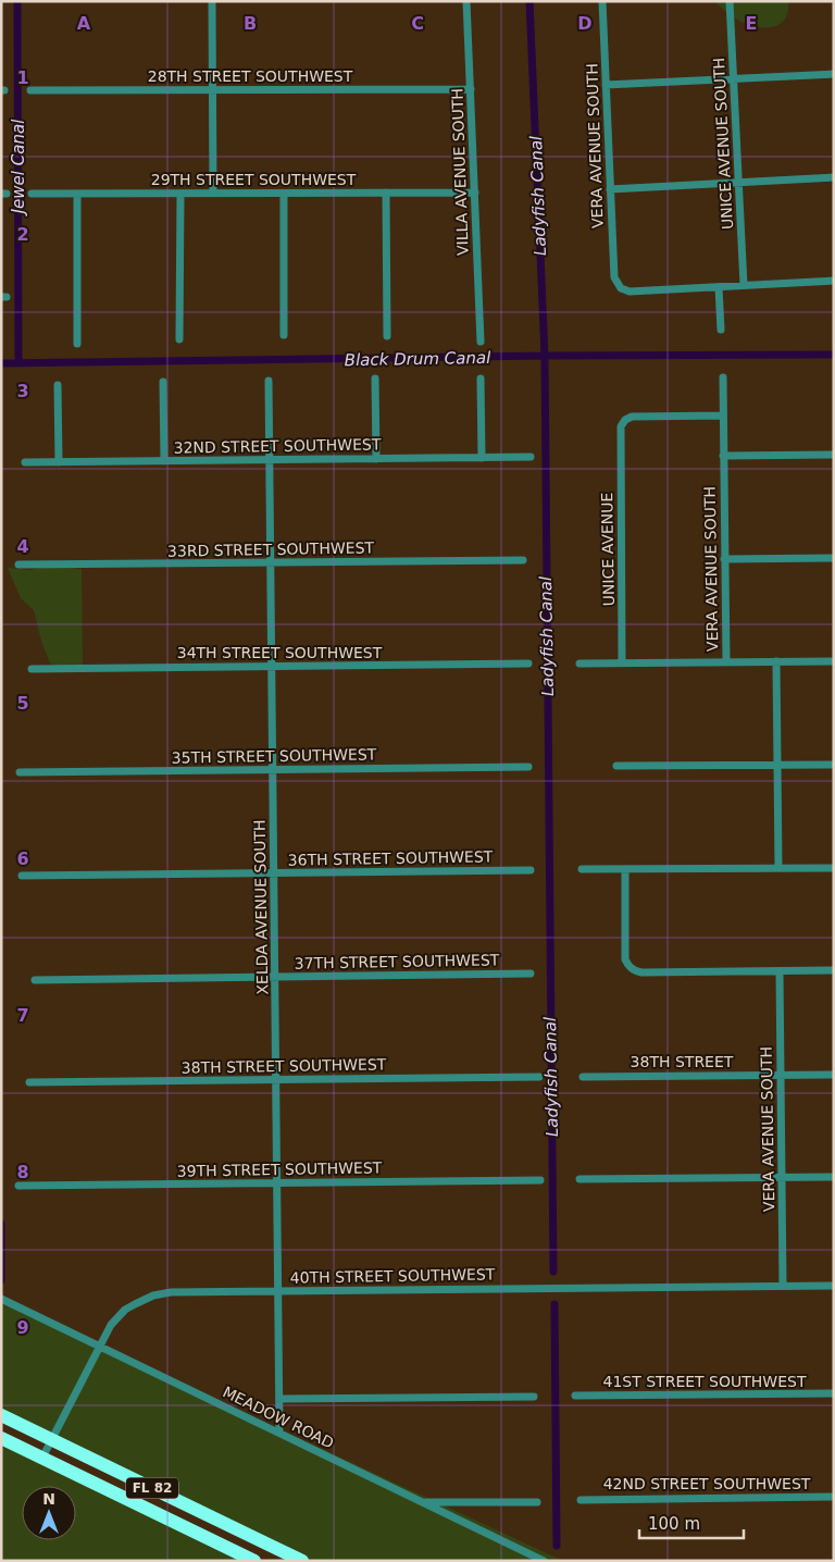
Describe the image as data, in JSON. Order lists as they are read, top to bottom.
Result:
{
  "streets": {
    "highway": ["FL 82"],
    "street": [
      "28TH STREET SOUTHWEST",
      "UNICE AVENUE SOUTH",
      "VERA AVENUE SOUTH",
      "VILLA AVENUE SOUTH",
      "29TH STREET SOUTHWEST",
      "32ND STREET SOUTHWEST",
      "33RD STREET SOUTHWEST",
      "UNICE AVENUE",
      "34TH STREET SOUTHWEST",
      "35TH STREET SOUTHWEST",
      "36TH STREET SOUTHWEST",
      "XELDA AVENUE SOUTH",
      "37TH STREET SOUTHWEST",
      "38TH STREET",
      "38TH STREET SOUTHWEST",
      "39TH STREET SOUTHWEST",
      "40TH STREET SOUTHWEST",
      "41ST STREET SOUTHWEST",
      "MEADOW ROAD",
      "42ND STREET SOUTHWEST"
    ]
  },
  "crossings": [
    ["28TH STREET SOUTHWEST", "VILLA AVENUE SOUTH"],
    ["VERA AVENUE SOUTH", "UNICE AVENUE"],
    ["VERA AVENUE SOUTH", "38TH STREET"],
    ["VERA AVENUE SOUTH", "40TH STREET SOUTHWEST"],
    ["VILLA AVENUE SOUTH", "29TH STREET SOUTHWEST"],
    ["32ND STREET SOUTHWEST", "XELDA AVENUE SOUTH"],
    ["33RD STREET SOUTHWEST", "XELDA AVENUE SOUTH"],
    ["34TH STREET SOUTHWEST", "XELDA AVENUE SOUTH"],
    ["35TH STREET SOUTHWEST", "XELDA AVENUE SOUTH"],
    ["36TH STREET SOUTHWEST", "XELDA AVENUE SOUTH"],
    ["XELDA AVENUE SOUTH", "37TH STREET SOUTHWEST"],
    ["XELDA AVENUE SOUTH", "38TH STREET SOUTHWEST"],
    ["XELDA AVENUE SOUTH", "39TH STREET SOUTHWEST"],
    ["XELDA AVENUE SOUTH", "40TH STREET SOUTHWEST"],
    ["XELDA AVENUE SOUTH", "MEADOW ROAD"],
    ["40TH STREET SOUTHWEST", "MEADOW ROAD"],
    ["40TH STREET SOUTHWEST", "FL 82"]
  ],
  "water": ["Jewel Canal", "Ladyfish Canal", "Black Drum Canal"],
  "scale_bar": "100 m",
  "north": "top",
  "grid": {
    "columns": [
      "A",
      "B",
      "C",
      "D",
      "E"
    ],
    "rows": [
      "1",
      "2",
      "3",
      "4",
      "5",
      "6",
      "7",
      "8",
      "9"
    ]
  }
}
